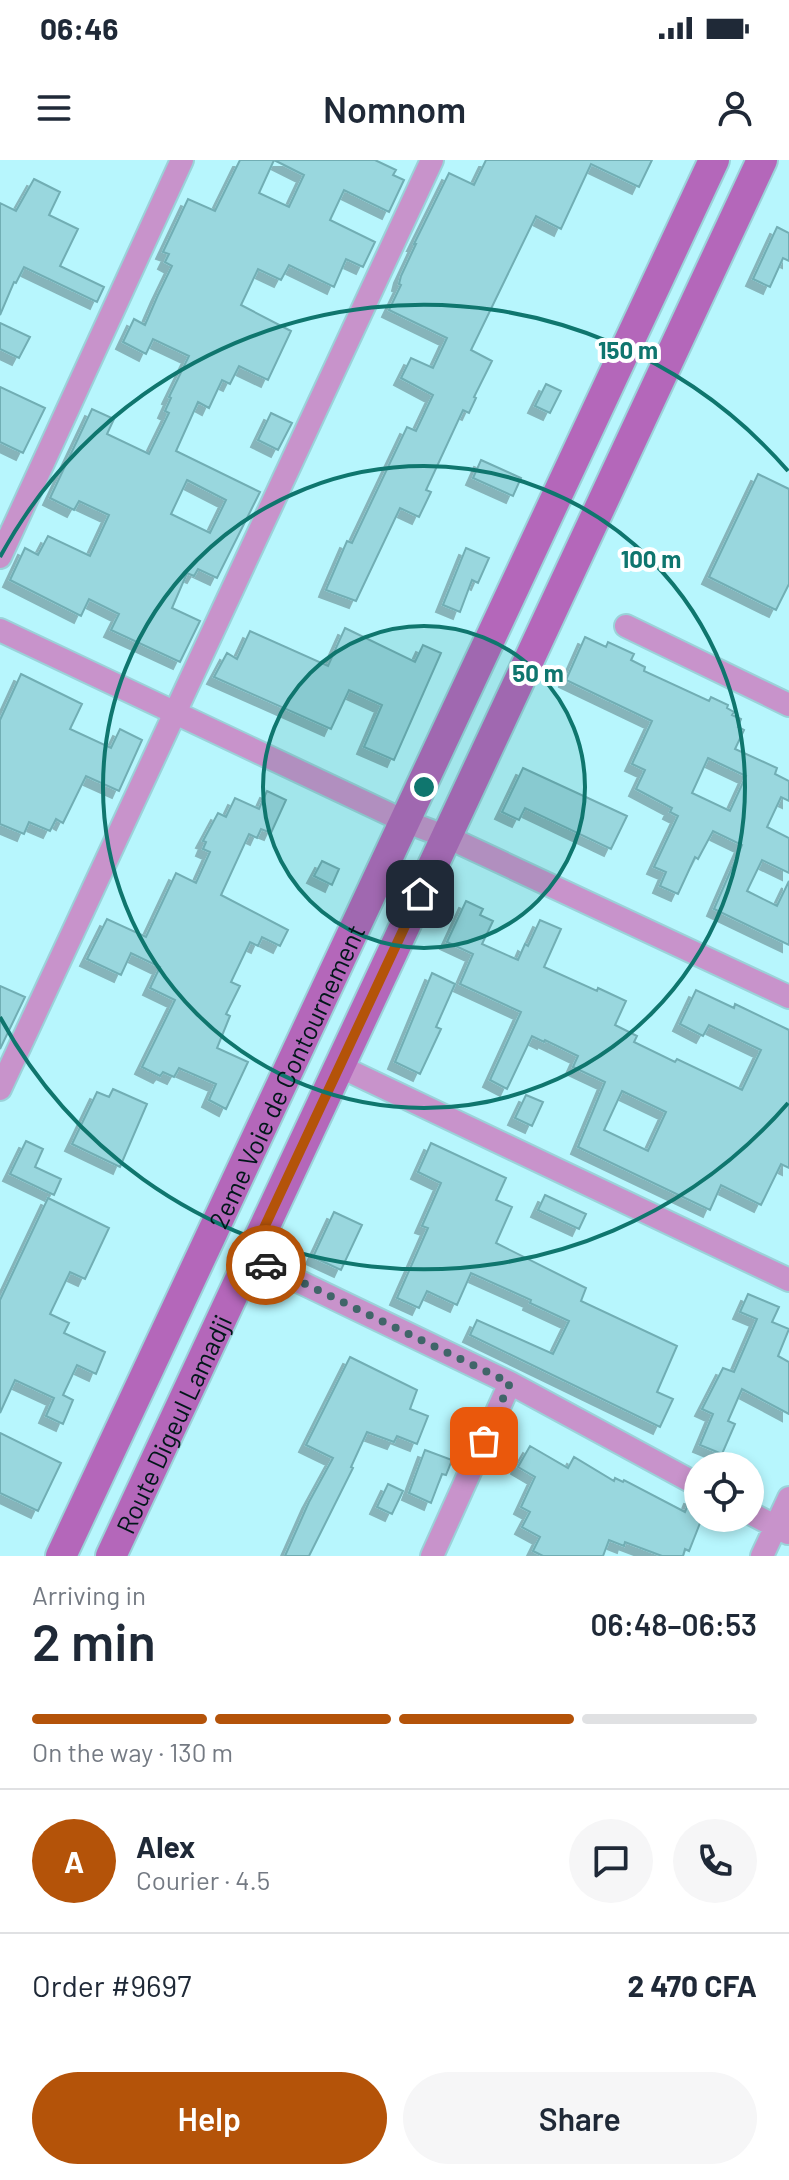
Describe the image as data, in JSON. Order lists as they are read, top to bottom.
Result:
{
  "streets": {
    "main road": ["2eme Voie de Contournement", "Route Digeul Lamadji"]
  },
  "page": {
    "status": "06:46",
    "header": "Nomnom",
    "heading": ["2 min", "Arriving in", "06:48–06:53"],
    "panel": [
      "Alex",
      "Courier · 4.5",
      "Order #9697",
      "2 470 CFA"
    ],
    "bar": "On the way · 130 m",
    "round": "A",
    "buttons": ["Help", "Share"]
  },
  "rings": ["150 m", "100 m", "50 m"]
}
